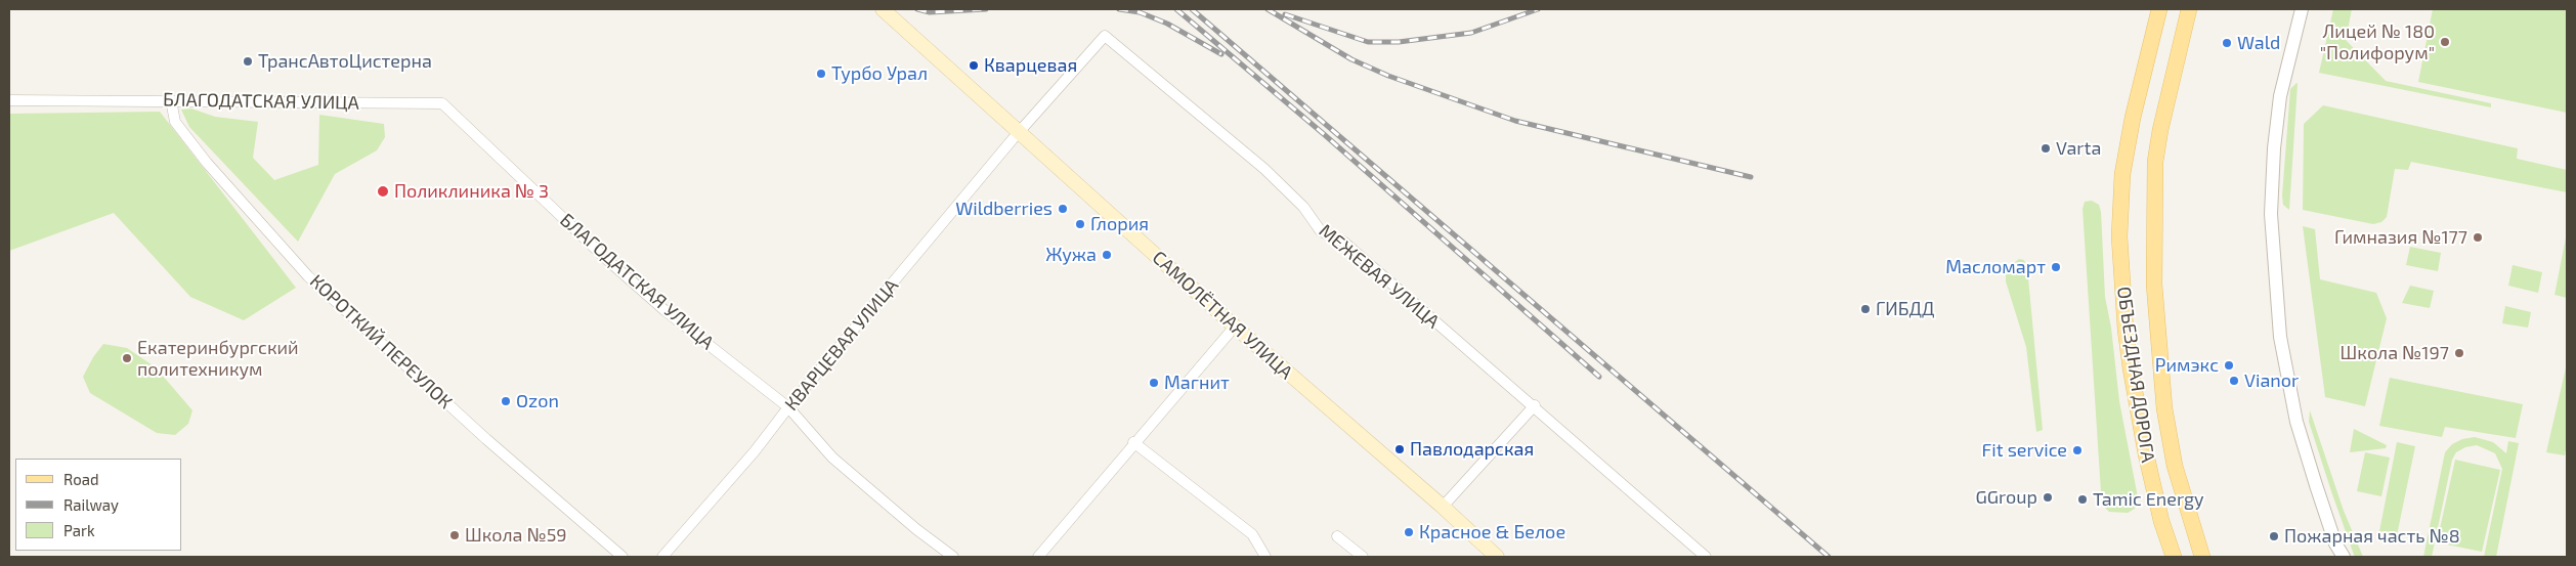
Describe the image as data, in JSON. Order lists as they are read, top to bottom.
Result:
{
  "streets": {
    "main road": ["САМОЛЁТНАЯ УЛИЦА", "ОБЪЕЗДНАЯ ДОРОГА"],
    "street": [
      "БЛАГОДАТСКАЯ УЛИЦА",
      "МЕЖЕВАЯ УЛИЦА",
      "КОРОТКИЙ ПЕРЕУЛОК",
      "КВАРЦЕВАЯ УЛИЦА"
    ]
  },
  "crossings": [
    ["БЛАГОДАТСКАЯ УЛИЦА", "КОРОТКИЙ ПЕРЕУЛОК"],
    ["БЛАГОДАТСКАЯ УЛИЦА", "КВАРЦЕВАЯ УЛИЦА"],
    ["МЕЖЕВАЯ УЛИЦА", "САМОЛЁТНАЯ УЛИЦА"],
    ["МЕЖЕВАЯ УЛИЦА", "КВАРЦЕВАЯ УЛИЦА"],
    ["САМОЛЁТНАЯ УЛИЦА", "КВАРЦЕВАЯ УЛИЦА"]
  ],
  "places": [
    "Лицей № 180 \"Полифорум\"",
    "Wald",
    "ТрансАвтоЦистерна",
    "Кварцевая",
    "Турбо Урал",
    "Varta",
    "Поликлиника № 3",
    "Wildberries",
    "Глория",
    "Гимназия №177",
    "Жужа",
    "Масломарт",
    "ГИБДД",
    "Школа №197",
    "Екатеринбургский политехникум",
    "Римэкс",
    "Vianor",
    "Магнит",
    "Ozon",
    "Павлодарская",
    "Fit service",
    "GGroup",
    "Tamic Energy",
    "Красное & Белое",
    "Школа №59",
    "Пожарная часть №8"
  ],
  "legend": ["Road", "Railway", "Park"]
}
